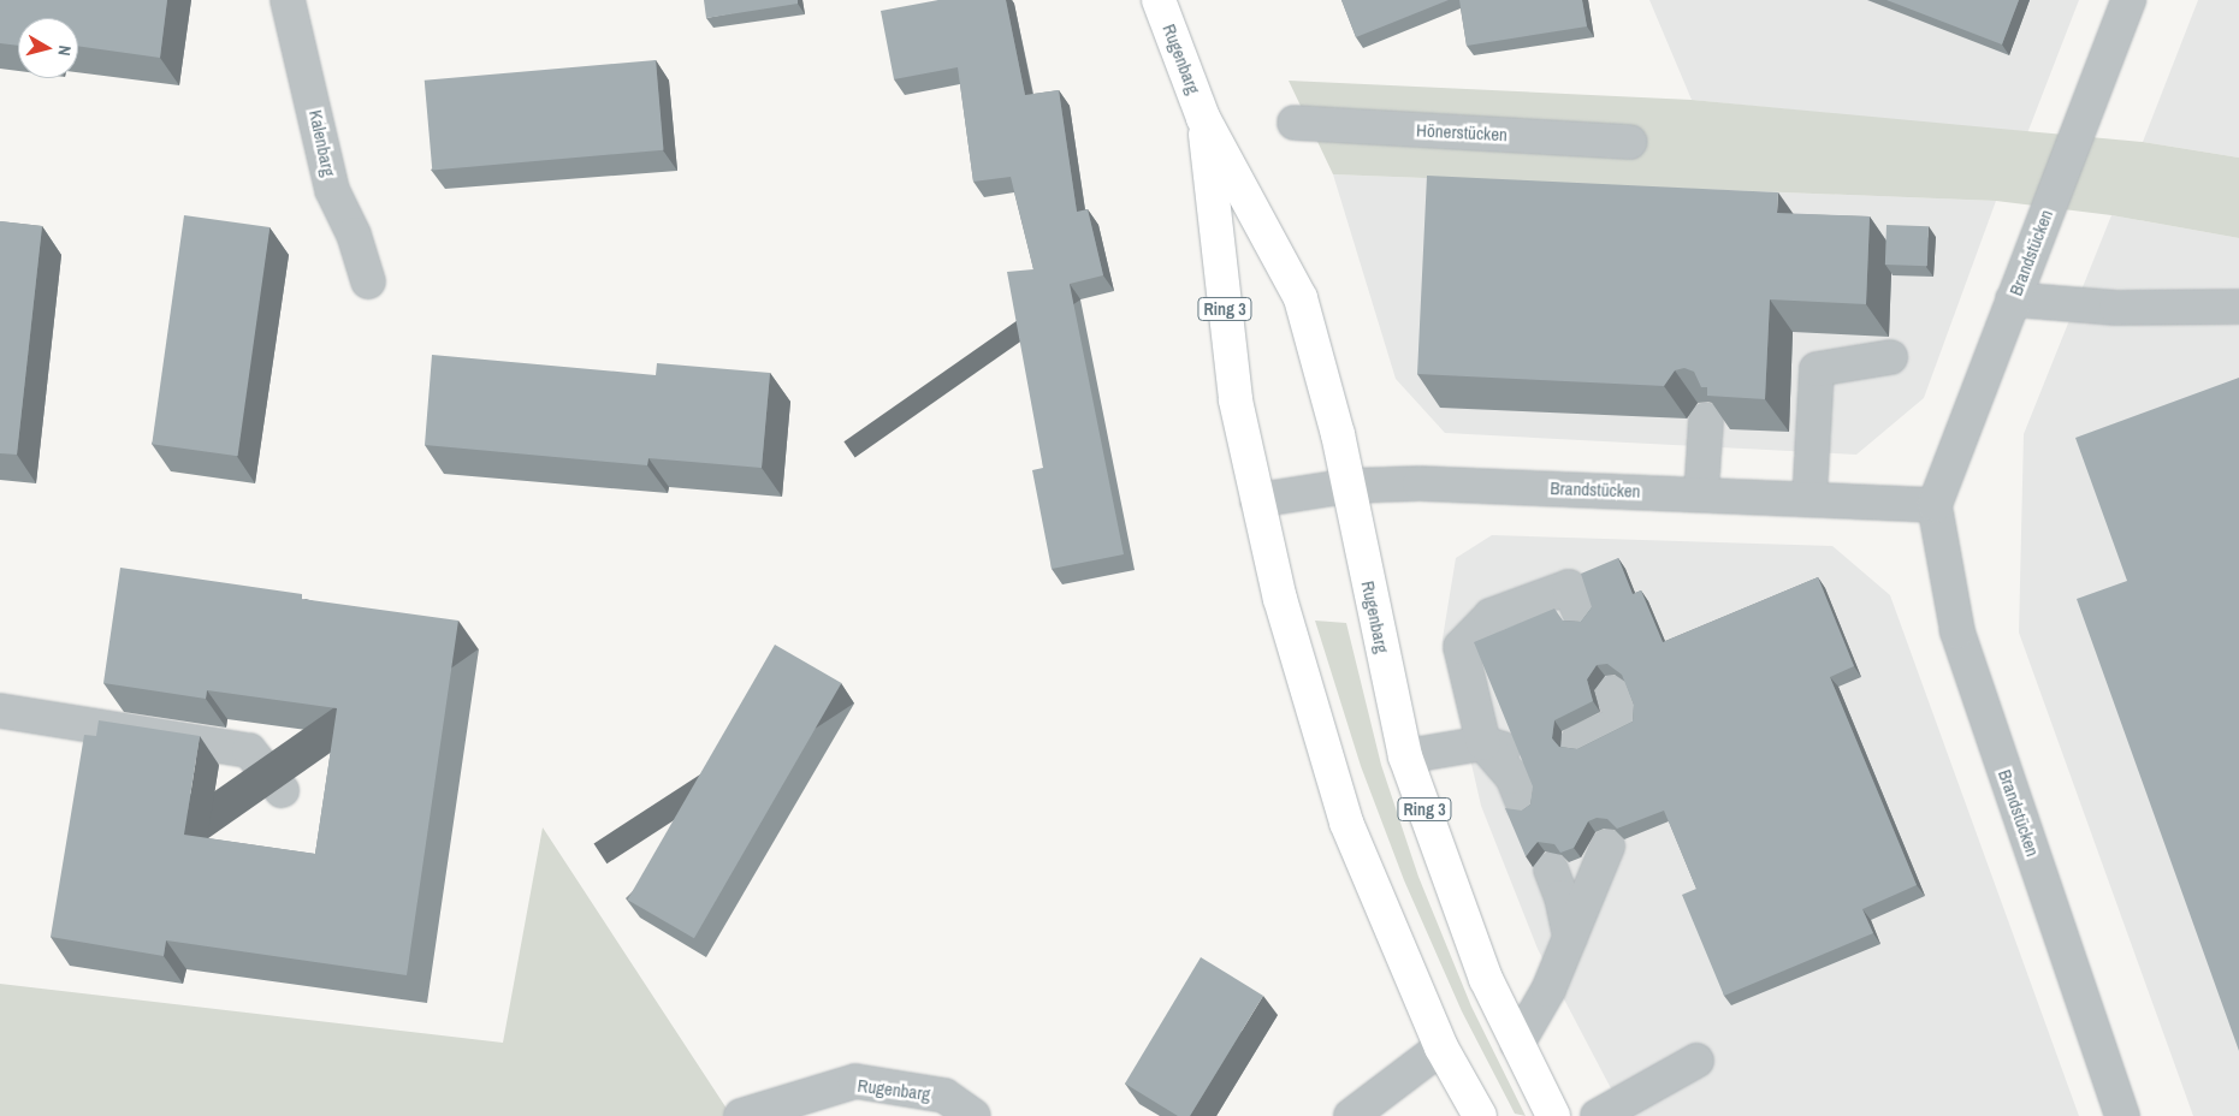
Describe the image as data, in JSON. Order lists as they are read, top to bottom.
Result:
{
  "streets": {
    "main road": ["Rugenbarg", "Ring 3"],
    "street": ["Hönerstücken", "Kalenbarg", "Brandstücken"]
  },
  "crossings": [
    ["Rugenbarg", "Brandstücken"]
  ],
  "north": "right"
}
